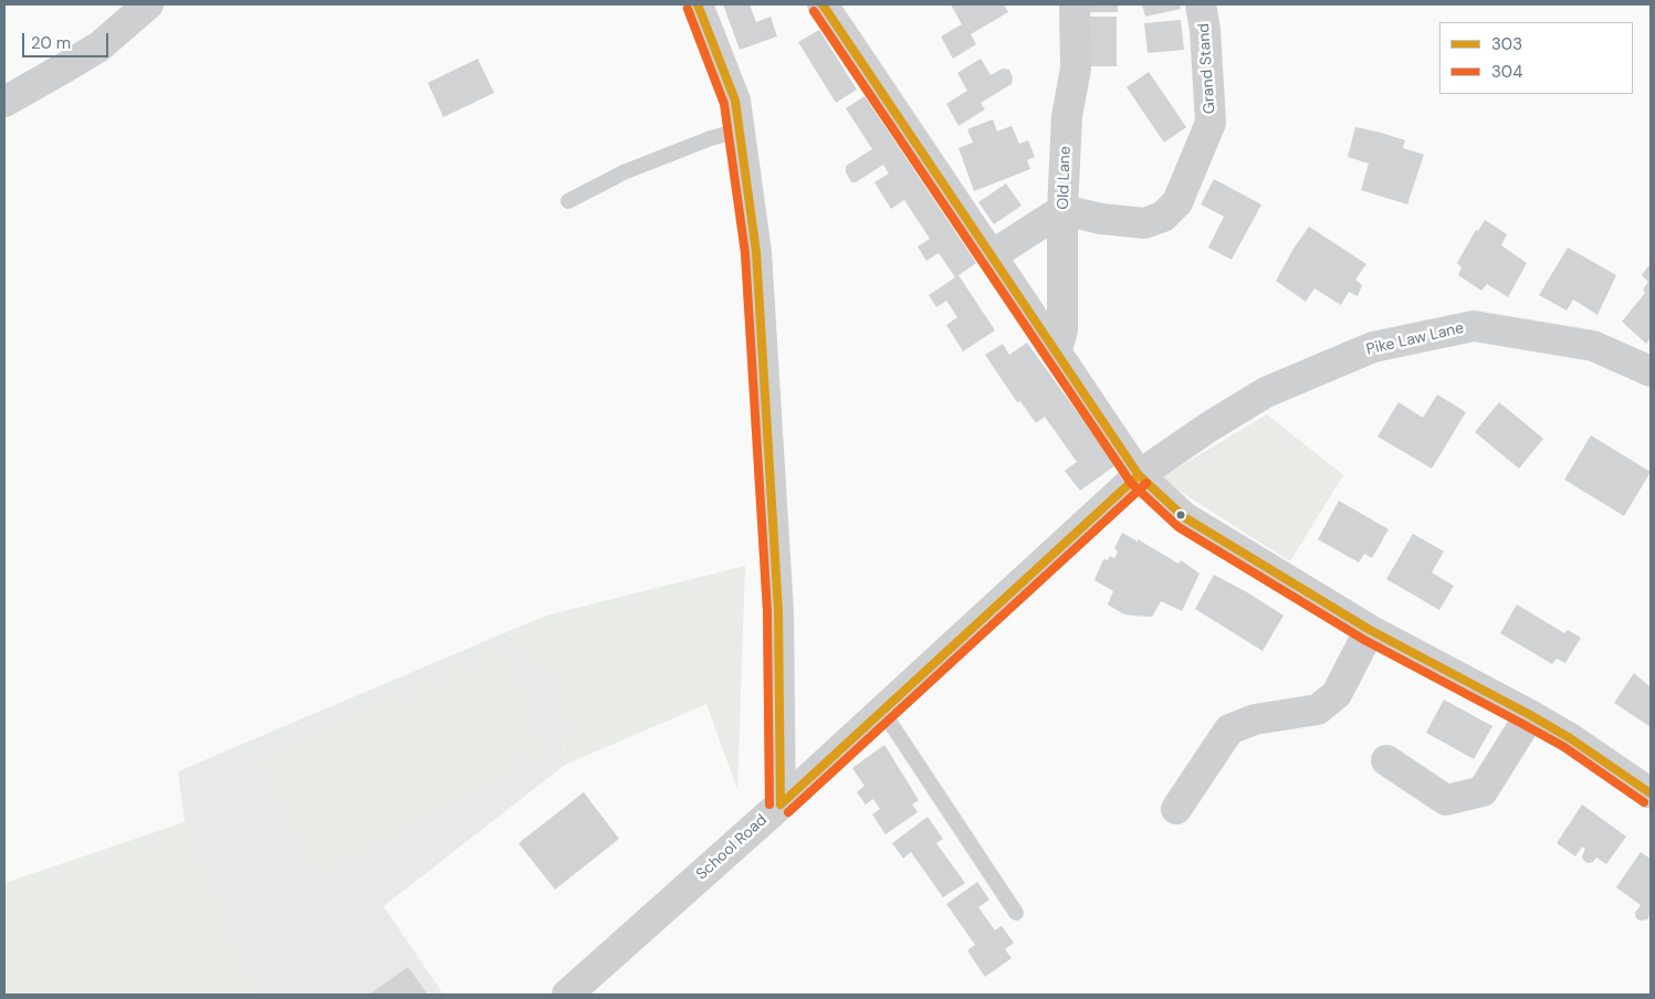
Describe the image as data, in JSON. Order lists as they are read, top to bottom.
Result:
{
  "streets": {
    "street": [
      "Grand Stand",
      "Old Lane",
      "Pike Law Lane",
      "School Road"
    ]
  },
  "crossings": [
    ["Grand Stand", "Old Lane"],
    ["Pike Law Lane", "School Road"]
  ],
  "lines": ["transit line 303", "transit line 304"],
  "legend": ["303", "304"],
  "scale_bar": "20 m"
}
